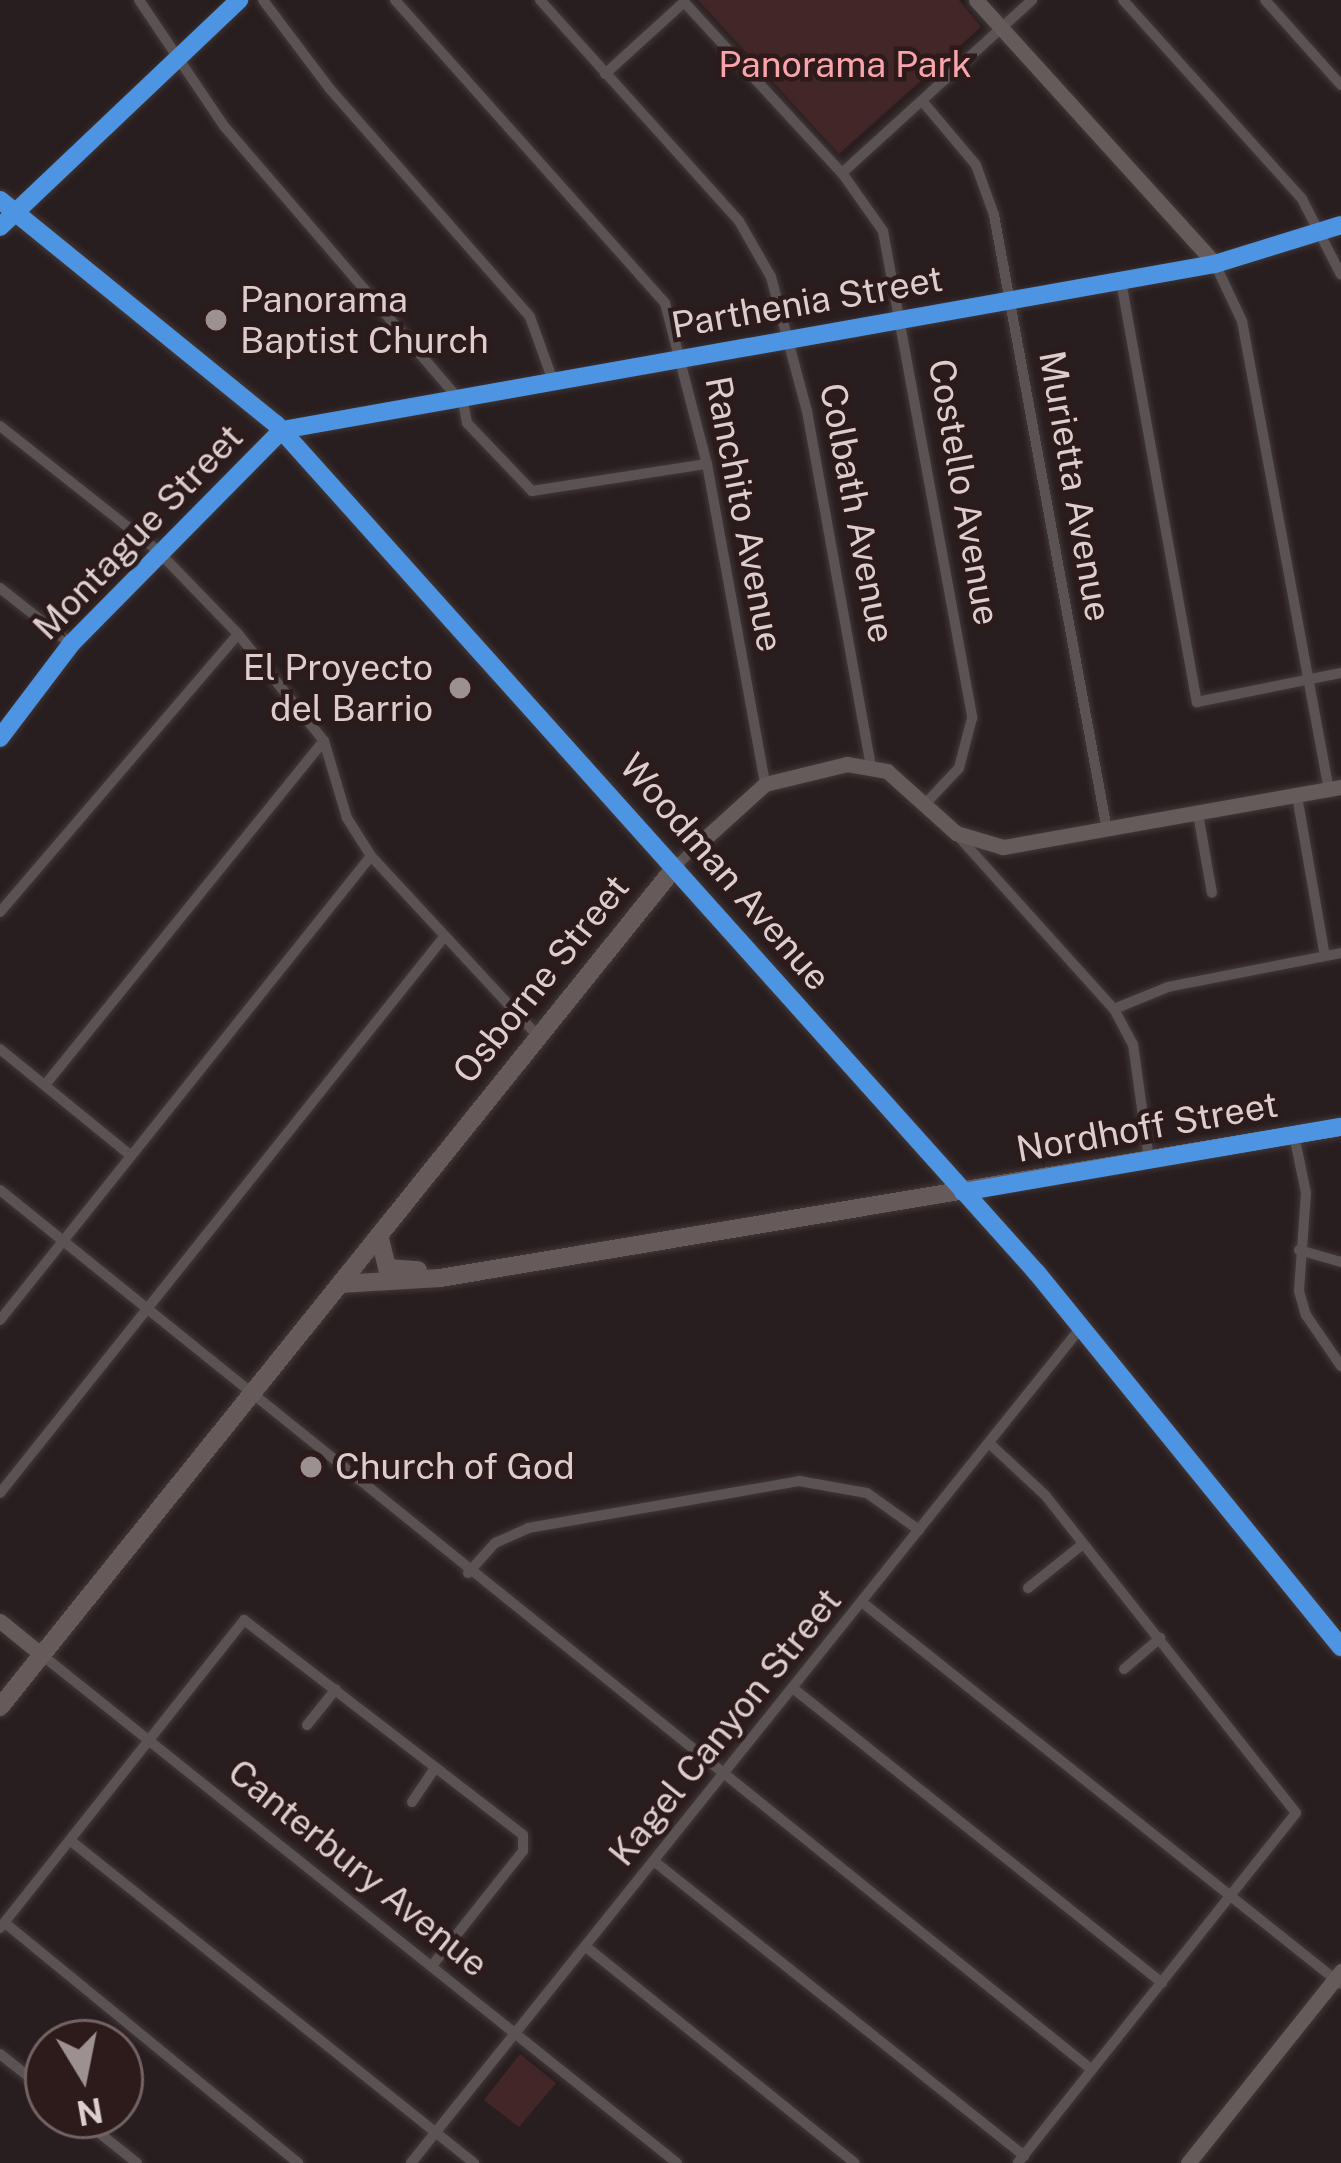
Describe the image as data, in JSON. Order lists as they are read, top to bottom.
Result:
{
  "streets": {
    "main road": ["Woodman Avenue", "Osborne Street", "Nordhoff Street"],
    "street": [
      "Parthenia Street",
      "Murietta Avenue",
      "Costello Avenue",
      "Colbath Avenue",
      "Ranchito Avenue",
      "Montague Street",
      "Kagel Canyon Street",
      "Canterbury Avenue"
    ]
  },
  "crossings": [
    ["Parthenia Street", "Murietta Avenue"],
    ["Parthenia Street", "Costello Avenue"],
    ["Parthenia Street", "Colbath Avenue"],
    ["Parthenia Street", "Ranchito Avenue"],
    ["Parthenia Street", "Montague Street"],
    ["Parthenia Street", "Woodman Avenue"],
    ["Costello Avenue", "Colbath Avenue"],
    ["Colbath Avenue", "Osborne Street"],
    ["Ranchito Avenue", "Osborne Street"],
    ["Montague Street", "Woodman Avenue"],
    ["Woodman Avenue", "Osborne Street"],
    ["Woodman Avenue", "Nordhoff Street"],
    ["Woodman Avenue", "Kagel Canyon Street"],
    ["Osborne Street", "Nordhoff Street"],
    ["Osborne Street", "Canterbury Avenue"],
    ["Kagel Canyon Street", "Canterbury Avenue"]
  ],
  "parks": ["Panorama Park"],
  "places": ["Panorama Baptist Church", "El Proyecto del Barrio", "Church of God"],
  "north": "bottom"
}
